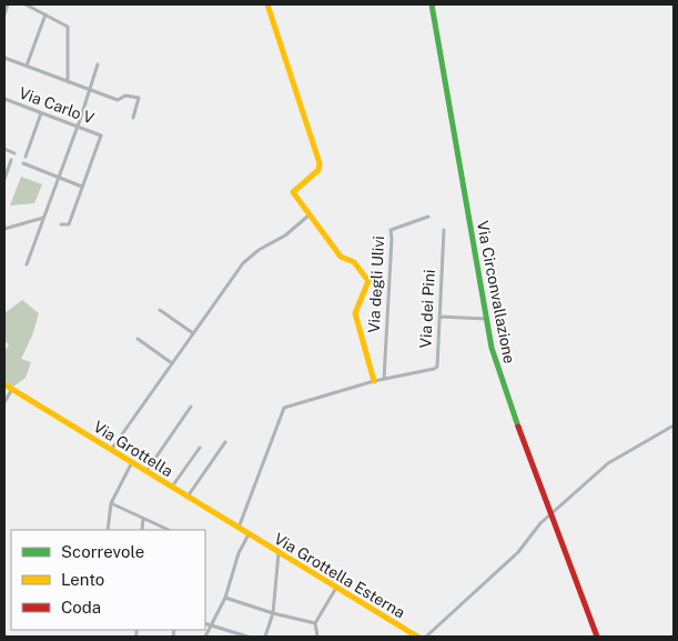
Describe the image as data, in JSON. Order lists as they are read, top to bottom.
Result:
{
  "streets": {
    "street": [
      "Via Carlo V",
      "Via degli Ulivi",
      "Via Circonvallazione",
      "Via dei Pini",
      "Via Grottella",
      "Via Grottella Esterna"
    ]
  },
  "crossings": [
    ["Via degli Ulivi", "Via dei Pini"],
    ["Via Grottella", "Via Grottella Esterna"]
  ],
  "legend": ["Scorrevole", "Lento", "Coda"]
}
